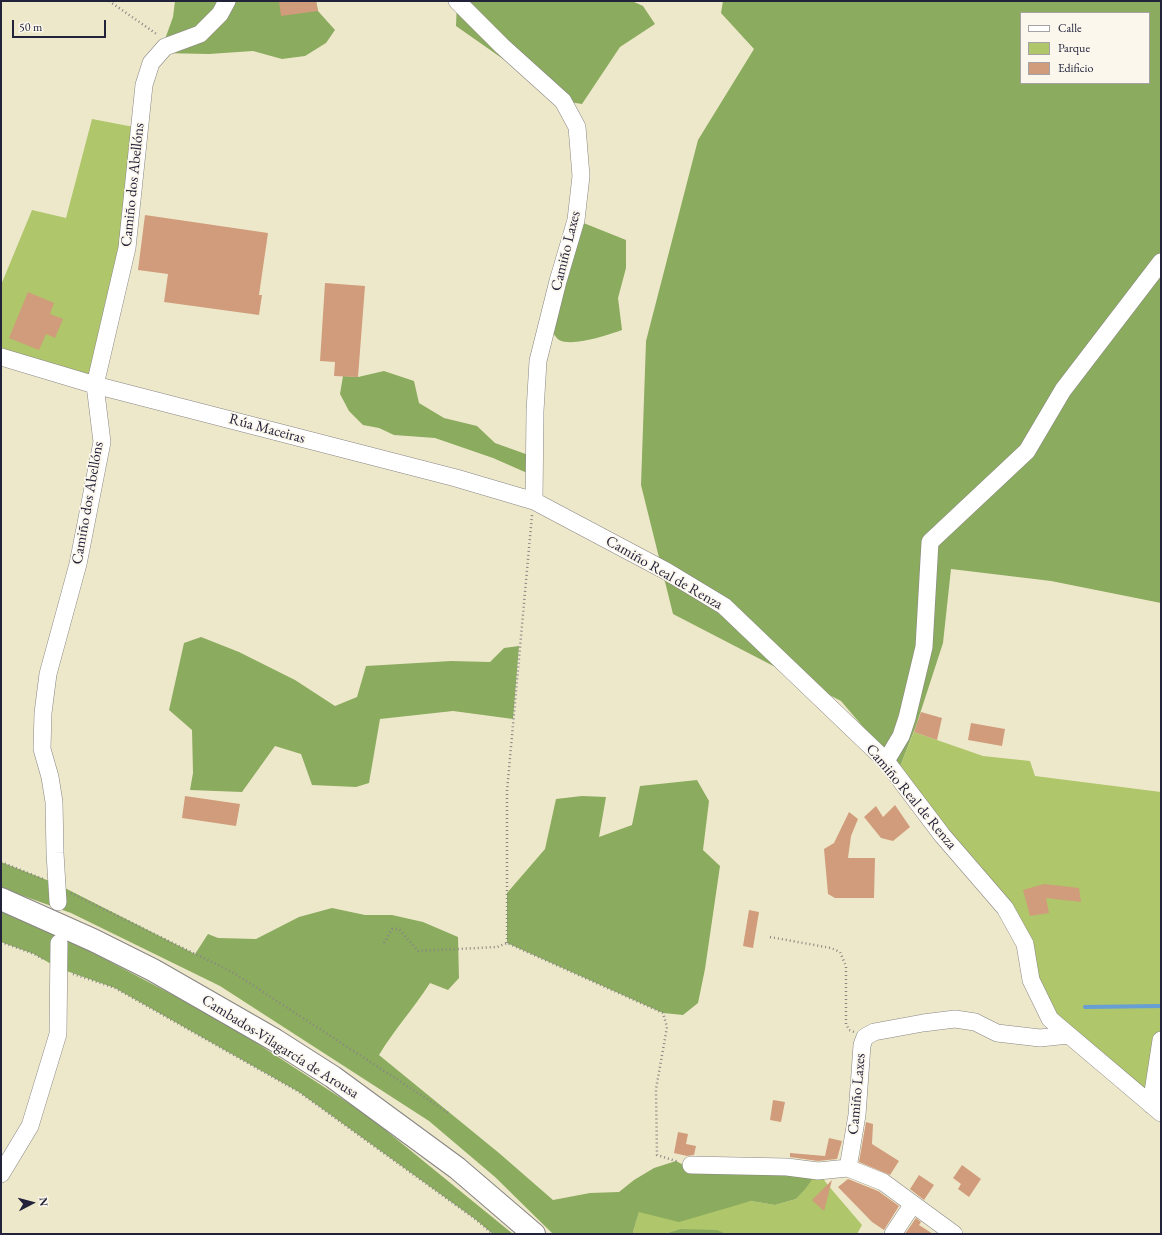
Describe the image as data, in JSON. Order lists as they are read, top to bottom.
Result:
{
  "streets": {
    "highway": ["Cambados-Vilagarcía de Arousa"],
    "street": [
      "Camiño dos Abellóns",
      "Camiño Laxes",
      "Rúa Maceiras",
      "Camiño Real de Renza"
    ]
  },
  "crossings": [
    ["Camiño dos Abellóns", "Rúa Maceiras"],
    ["Camiño Laxes", "Rúa Maceiras"],
    ["Camiño Laxes", "Camiño Real de Renza"],
    ["Rúa Maceiras", "Camiño Real de Renza"]
  ],
  "legend": ["Calle", "Parque", "Edificio"],
  "scale_bar": "50 m",
  "north": "right"
}
